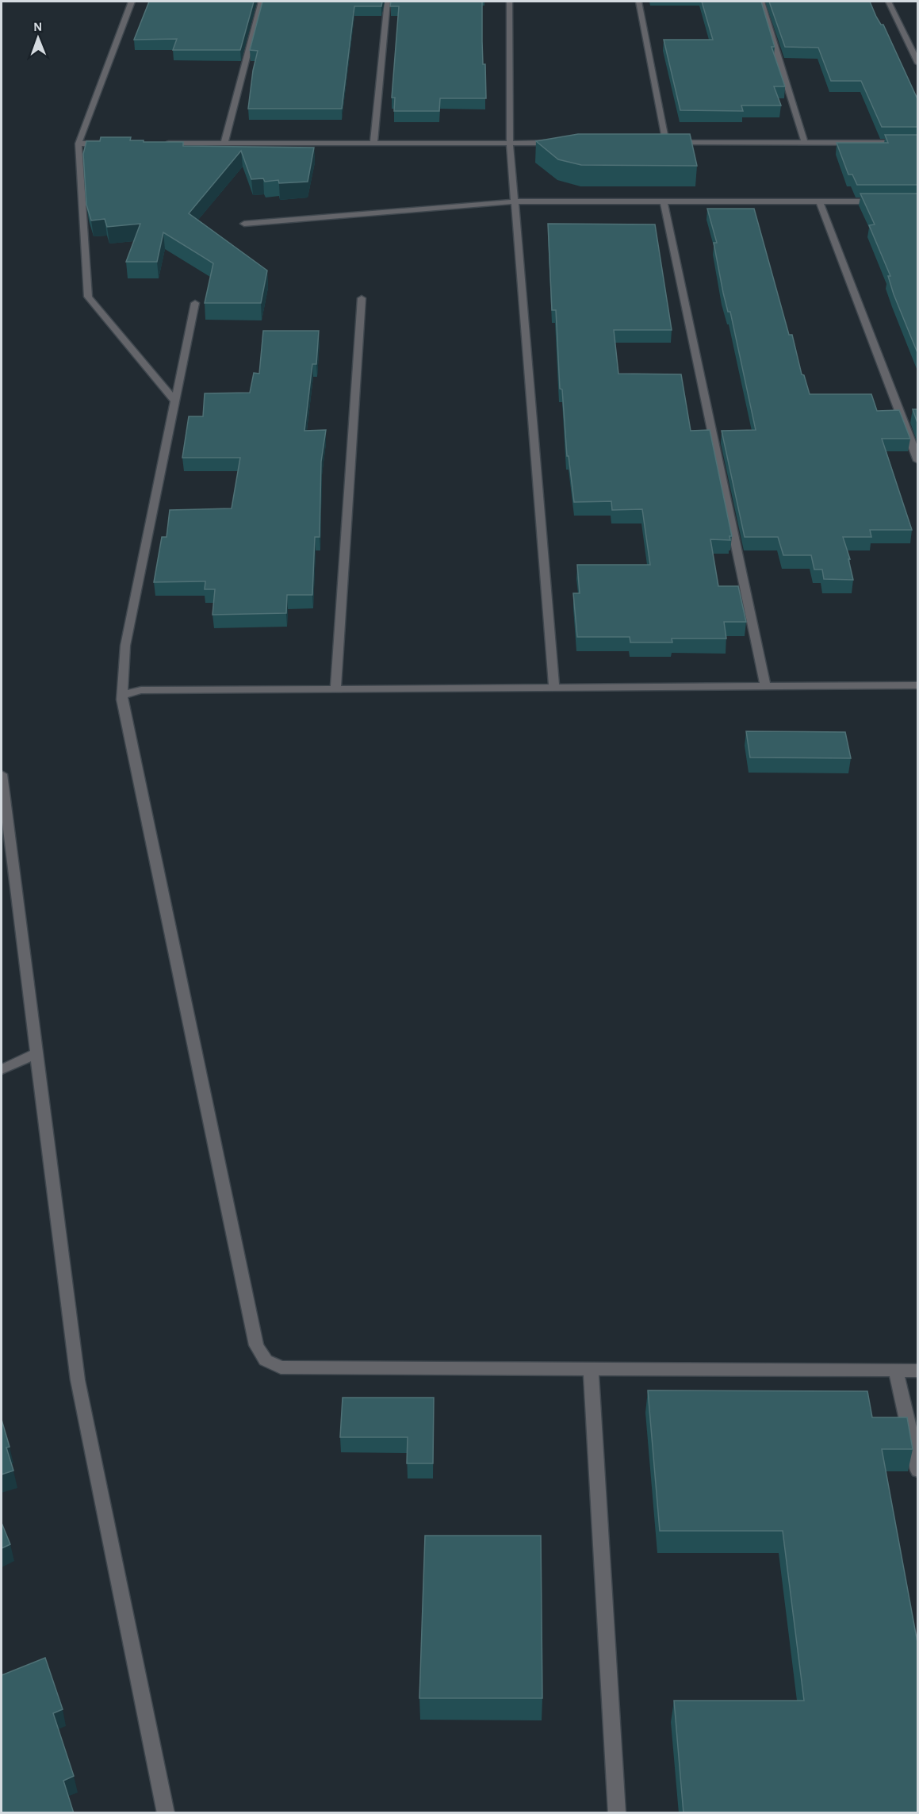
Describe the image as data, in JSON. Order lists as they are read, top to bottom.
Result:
{
  "north": "top"
}
